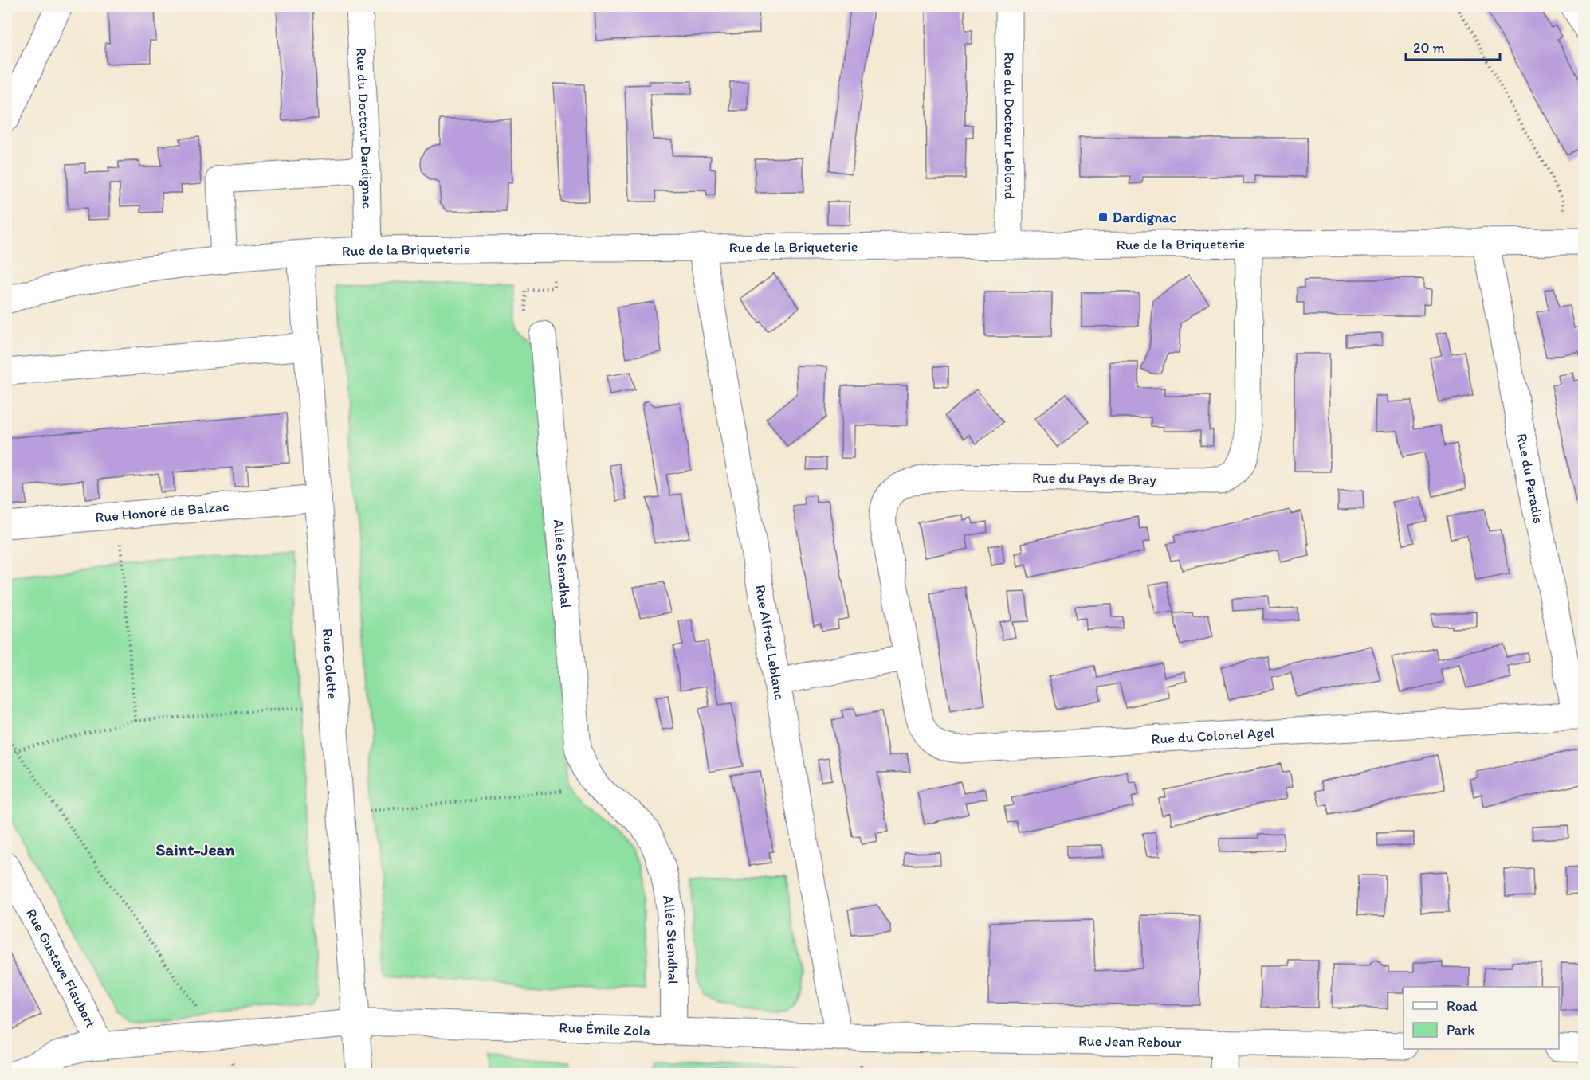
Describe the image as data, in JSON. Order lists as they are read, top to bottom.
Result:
{
  "streets": {
    "street": [
      "Rue du Docteur Leblond",
      "Rue du Docteur Dardignac",
      "Rue de la Briqueterie",
      "Rue du Pays de Bray",
      "Rue du Paradis",
      "Rue Honoré de Balzac",
      "Allée Stendhal",
      "Rue Alfred Leblanc",
      "Rue Colette",
      "Rue du Colonel Agel",
      "Rue Gustave Flaubert",
      "Rue Émile Zola",
      "Rue Jean Rebour"
    ]
  },
  "crossings": [
    ["Rue du Docteur Leblond", "Rue de la Briqueterie"],
    ["Rue du Docteur Dardignac", "Rue de la Briqueterie"],
    ["Rue de la Briqueterie", "Rue du Pays de Bray"],
    ["Rue de la Briqueterie", "Rue du Paradis"],
    ["Rue de la Briqueterie", "Rue Alfred Leblanc"],
    ["Rue de la Briqueterie", "Rue Colette"],
    ["Rue du Pays de Bray", "Rue du Colonel Agel"],
    ["Rue du Paradis", "Rue du Colonel Agel"],
    ["Rue Honoré de Balzac", "Rue Colette"],
    ["Allée Stendhal", "Rue Émile Zola"],
    ["Rue Alfred Leblanc", "Rue Émile Zola"],
    ["Rue Alfred Leblanc", "Rue Jean Rebour"],
    ["Rue Colette", "Rue Émile Zola"],
    ["Rue Gustave Flaubert", "Rue Émile Zola"],
    ["Rue Émile Zola", "Rue Jean Rebour"]
  ],
  "districts": ["Saint-Jean"],
  "places": {
    "transit": ["Dardignac"]
  },
  "legend": ["Road", "Park"],
  "scale_bar": "20 m"
}
